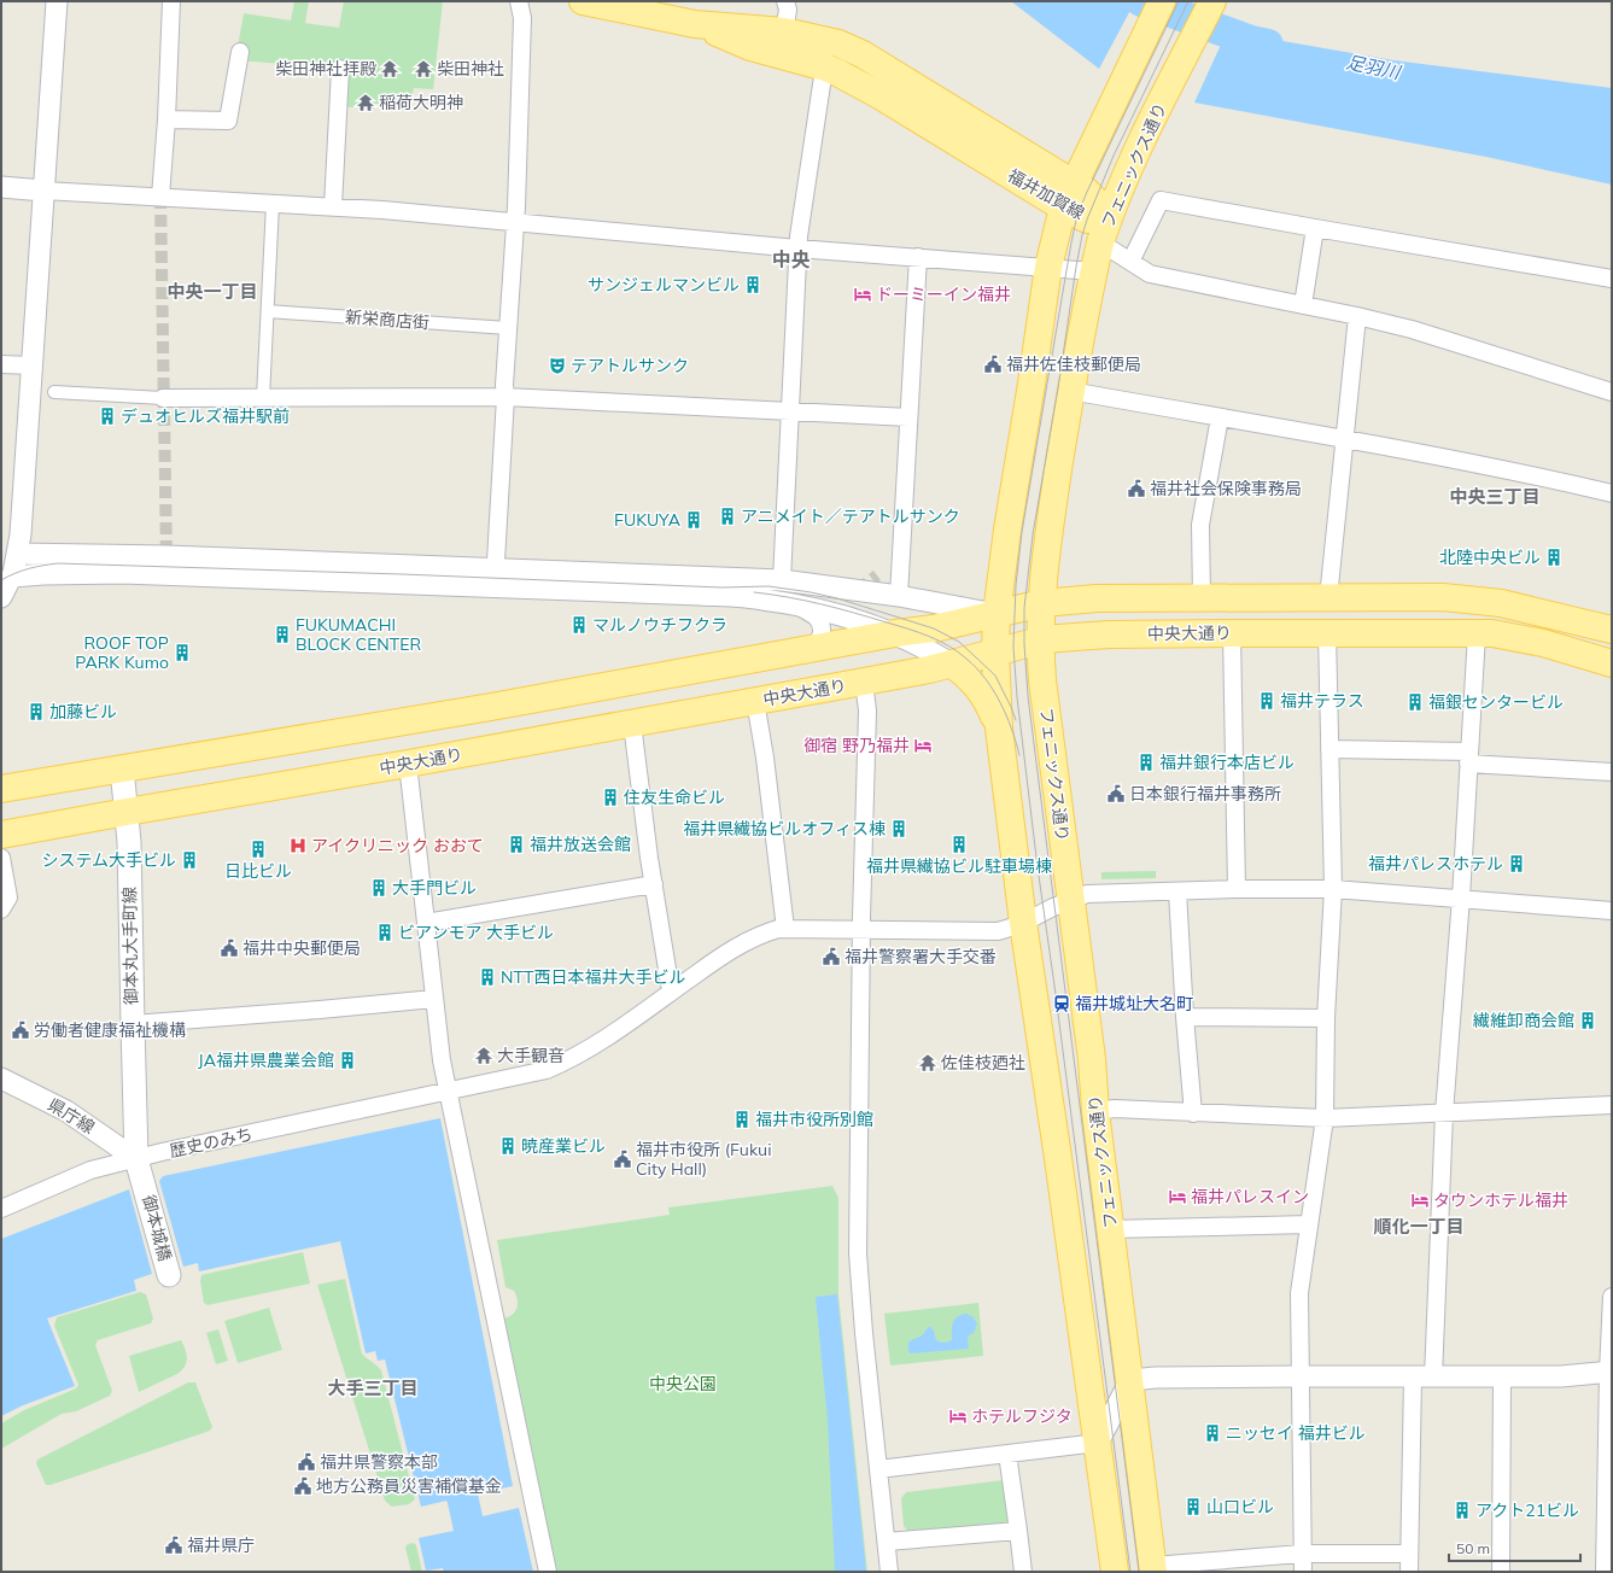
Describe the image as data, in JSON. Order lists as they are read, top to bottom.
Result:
{
  "streets": {
    "main road": [
      "フェニックス通り",
      "福井加賀線",
      "中央大通り",
      "御本丸大手町線",
      "御本城橋"
    ],
    "street": ["新栄商店街", "県庁線", "歴史のみち"]
  },
  "crossings": [
    ["フェニックス通り", "福井加賀線"],
    ["フェニックス通り", "中央大通り"],
    ["フェニックス通り", "歴史のみち"],
    ["中央大通り", "御本丸大手町線"],
    ["御本丸大手町線", "県庁線"],
    ["御本丸大手町線", "歴史のみち"],
    ["御本丸大手町線", "御本城橋"],
    ["県庁線", "歴史のみち"]
  ],
  "districts": [
    "中央",
    "中央一丁目",
    "中央三丁目",
    "順化一丁目",
    "大手三丁目"
  ],
  "water": ["足羽川"],
  "parks": ["中央公園"],
  "places": {
    "temple": [
      "柴田神社拝殿",
      "柴田神社",
      "稲荷大明神",
      "大手観音",
      "佐佳枝廼社"
    ],
    "building": [
      "サンジェルマンビル",
      "デュオヒルズ福井駅前",
      "アニメイト／テアトルサンク",
      "FUKUYA",
      "北陸中央ビル",
      "マルノウチフクラ",
      "FUKUMACHI BLOCK CENTER",
      "ROOF TOP PARK Kumo",
      "福井テラス",
      "福銀センタービル",
      "加藤ビル",
      "福井銀行本店ビル",
      "住友生命ビル",
      "福井県繊協ビルオフィス棟",
      "福井放送会館",
      "福井県繊協ビル駐車場棟",
      "日比ビル",
      "システム大手ビル",
      "福井パレスホテル",
      "大手門ビル",
      "ビアンモア 大手ビル",
      "NTT西日本福井大手ビル",
      "繊維卸商会館",
      "JA福井県農業会館",
      "福井市役所別館",
      "暁産業ビル",
      "ニッセイ 福井ビル",
      "山口ビル",
      "アクト21ビル"
    ],
    "hotel": [
      "ドーミーイン福井",
      "御宿 野乃福井",
      "福井パレスイン",
      "タウンホテル福井",
      "ホテルフジタ"
    ],
    "public building": [
      "福井佐佳枝郵便局",
      "福井社会保険事務局",
      "日本銀行福井事務所",
      "福井中央郵便局",
      "福井警察署大手交番",
      "労働者健康福祉機構",
      "福井市役所 (Fukui City Hall)",
      "福井県警察本部",
      "地方公務員災害補償基金",
      "福井県庁"
    ],
    "theatre": ["テアトルサンク"],
    "hospital": ["アイクリニック おおて"],
    "station": ["福井城址大名町"]
  },
  "scale_bar": "50 m"
}
